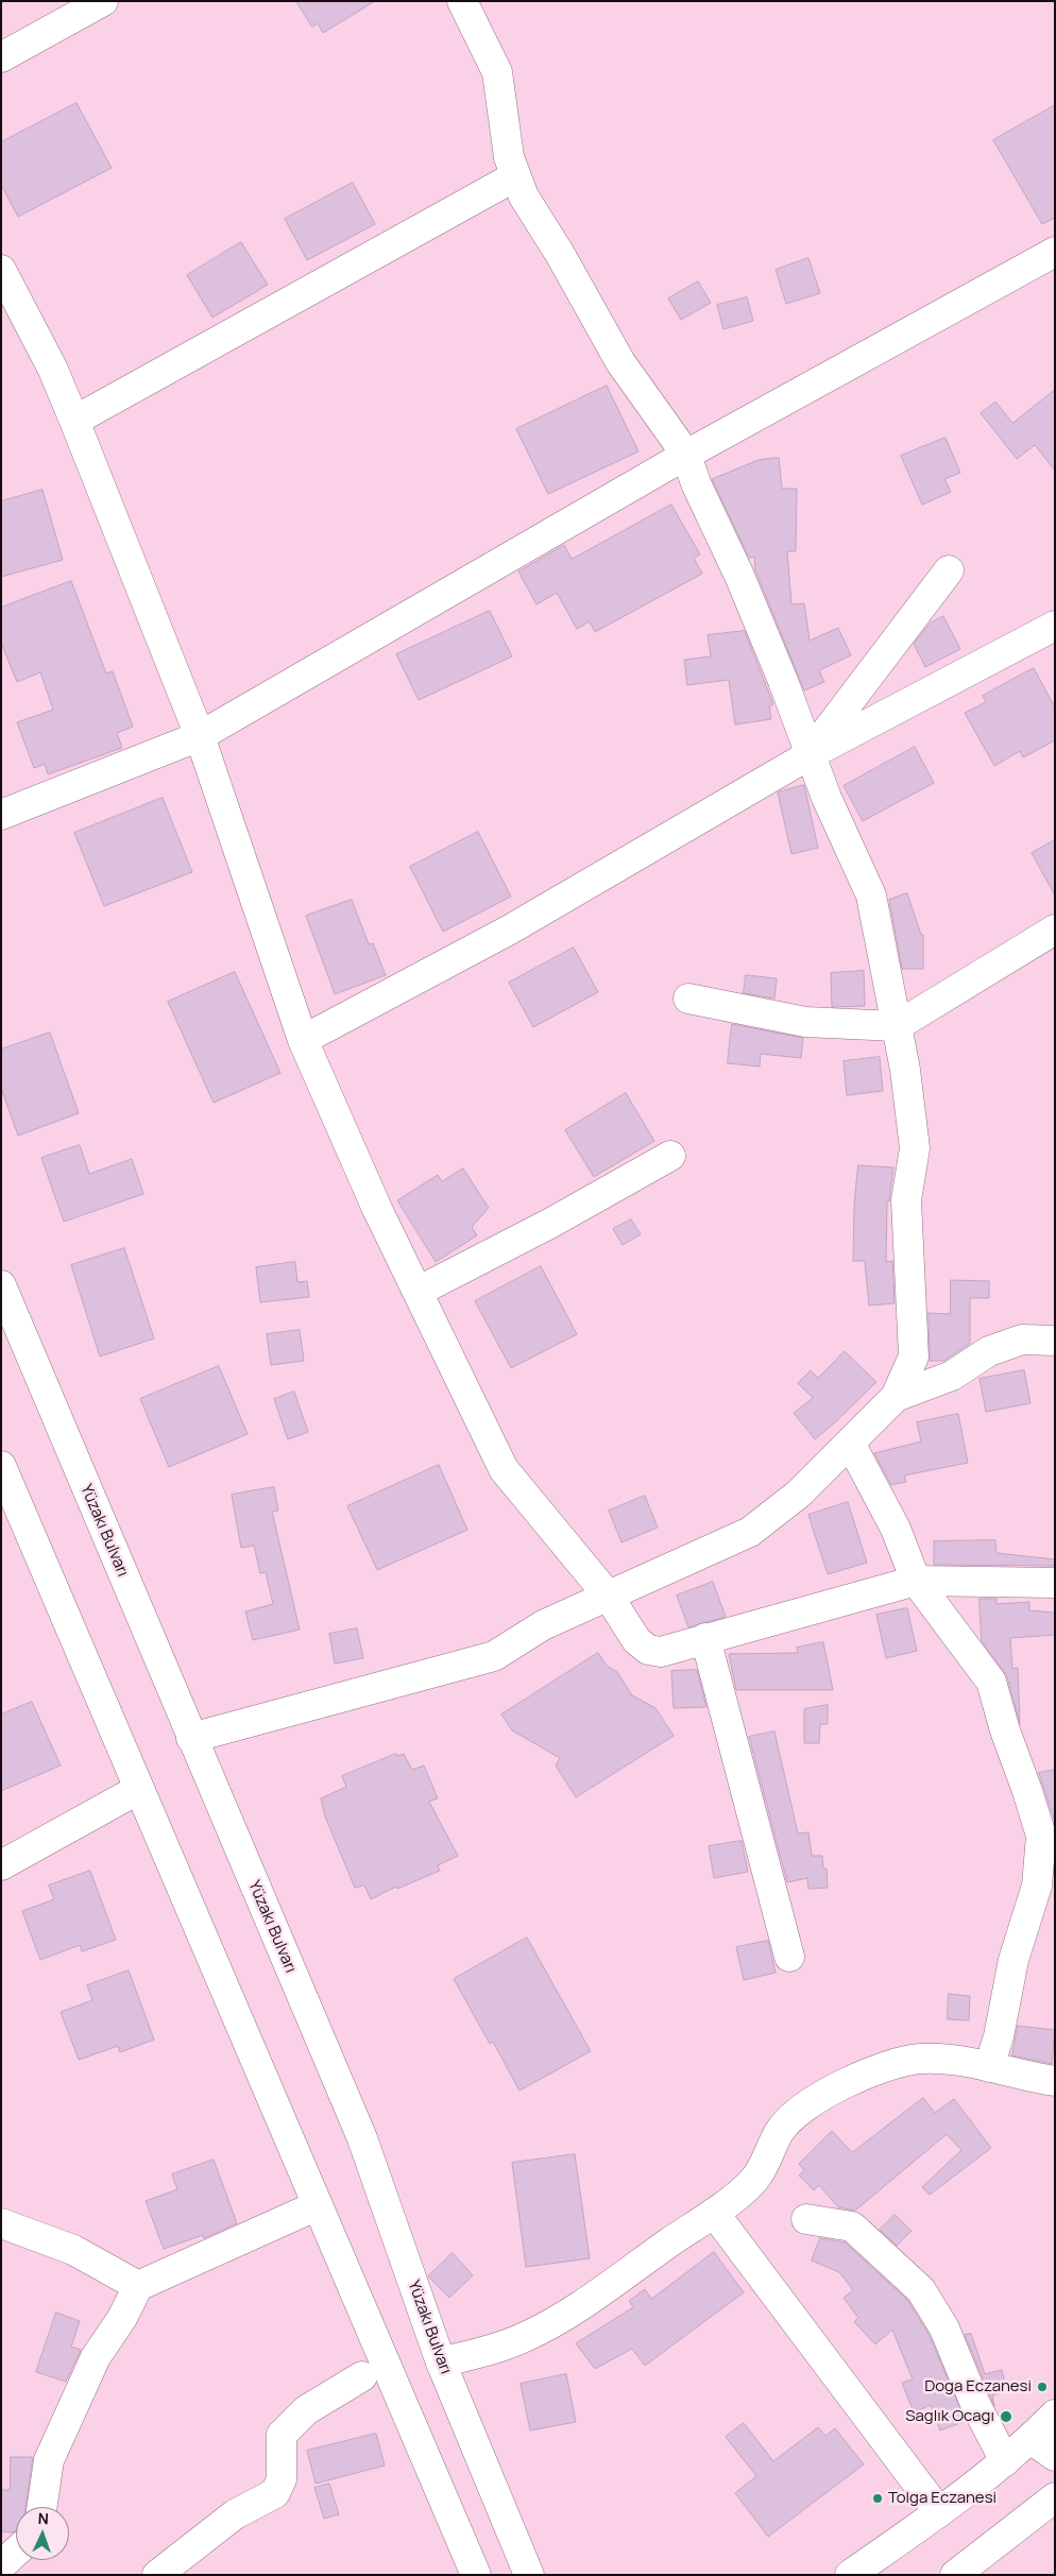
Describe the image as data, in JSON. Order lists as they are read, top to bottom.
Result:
{
  "streets": {
    "street": ["Yüzakı Bulvarı"]
  },
  "places": ["Doga Eczanesi", "Saglık Ocagı", "Tolga Eczanesi"],
  "north": "top"
}
